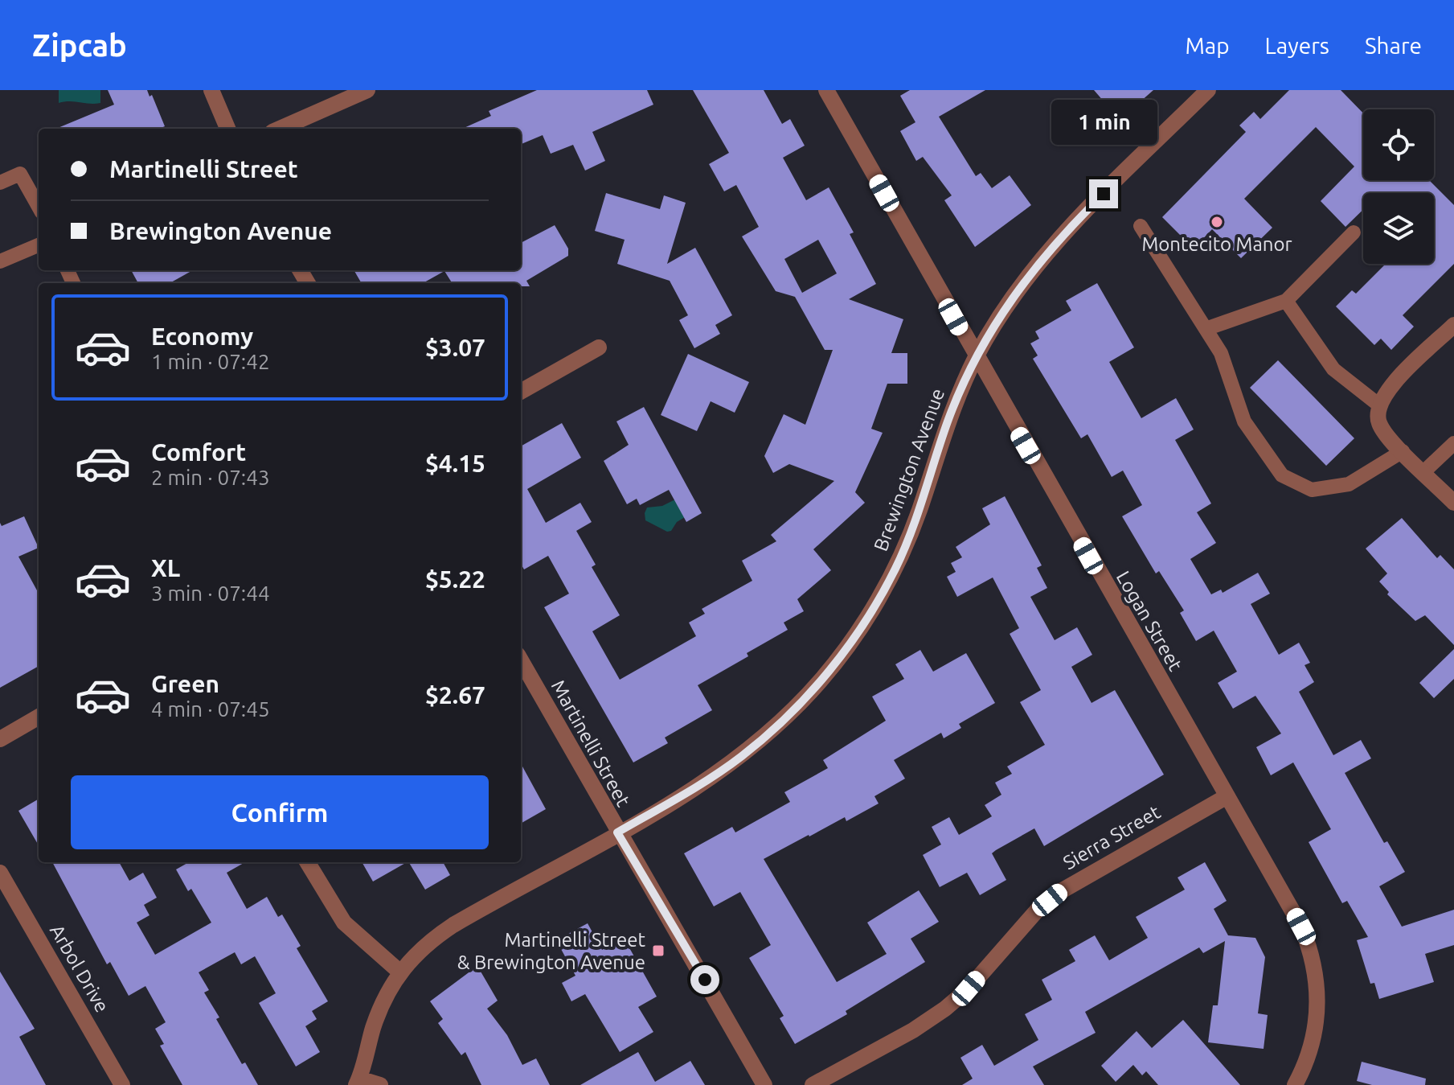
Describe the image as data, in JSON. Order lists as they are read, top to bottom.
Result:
{
  "streets": {
    "street": [
      "Brewington Avenue",
      "Logan Street",
      "Martinelli Street",
      "Sierra Street",
      "Arbol Drive"
    ]
  },
  "crossings": [
    ["Brewington Avenue", "Logan Street"],
    ["Brewington Avenue", "Martinelli Street"],
    ["Logan Street", "Sierra Street"]
  ],
  "places": {
    "other": ["Montecito Manor"],
    "transit": ["Martinelli Street & Brewington Avenue"]
  },
  "page": {
    "header": "Zipcab",
    "nav": ["Map", "Layers", "Share"],
    "bubble": "1 min",
    "banner": ["Martinelli Street", "Brewington Avenue"],
    "list": [
      {
        "name": "Economy",
        "note": "1 min · 07:42",
        "value": "$3.07"
      },
      {
        "name": "Comfort",
        "note": "2 min · 07:43",
        "value": "$4.15"
      },
      {
        "name": "XL",
        "note": "3 min · 07:44",
        "value": "$5.22"
      },
      {
        "name": "Green",
        "note": "4 min · 07:45",
        "value": "$2.67"
      }
    ],
    "buttons": "Confirm"
  }
}
